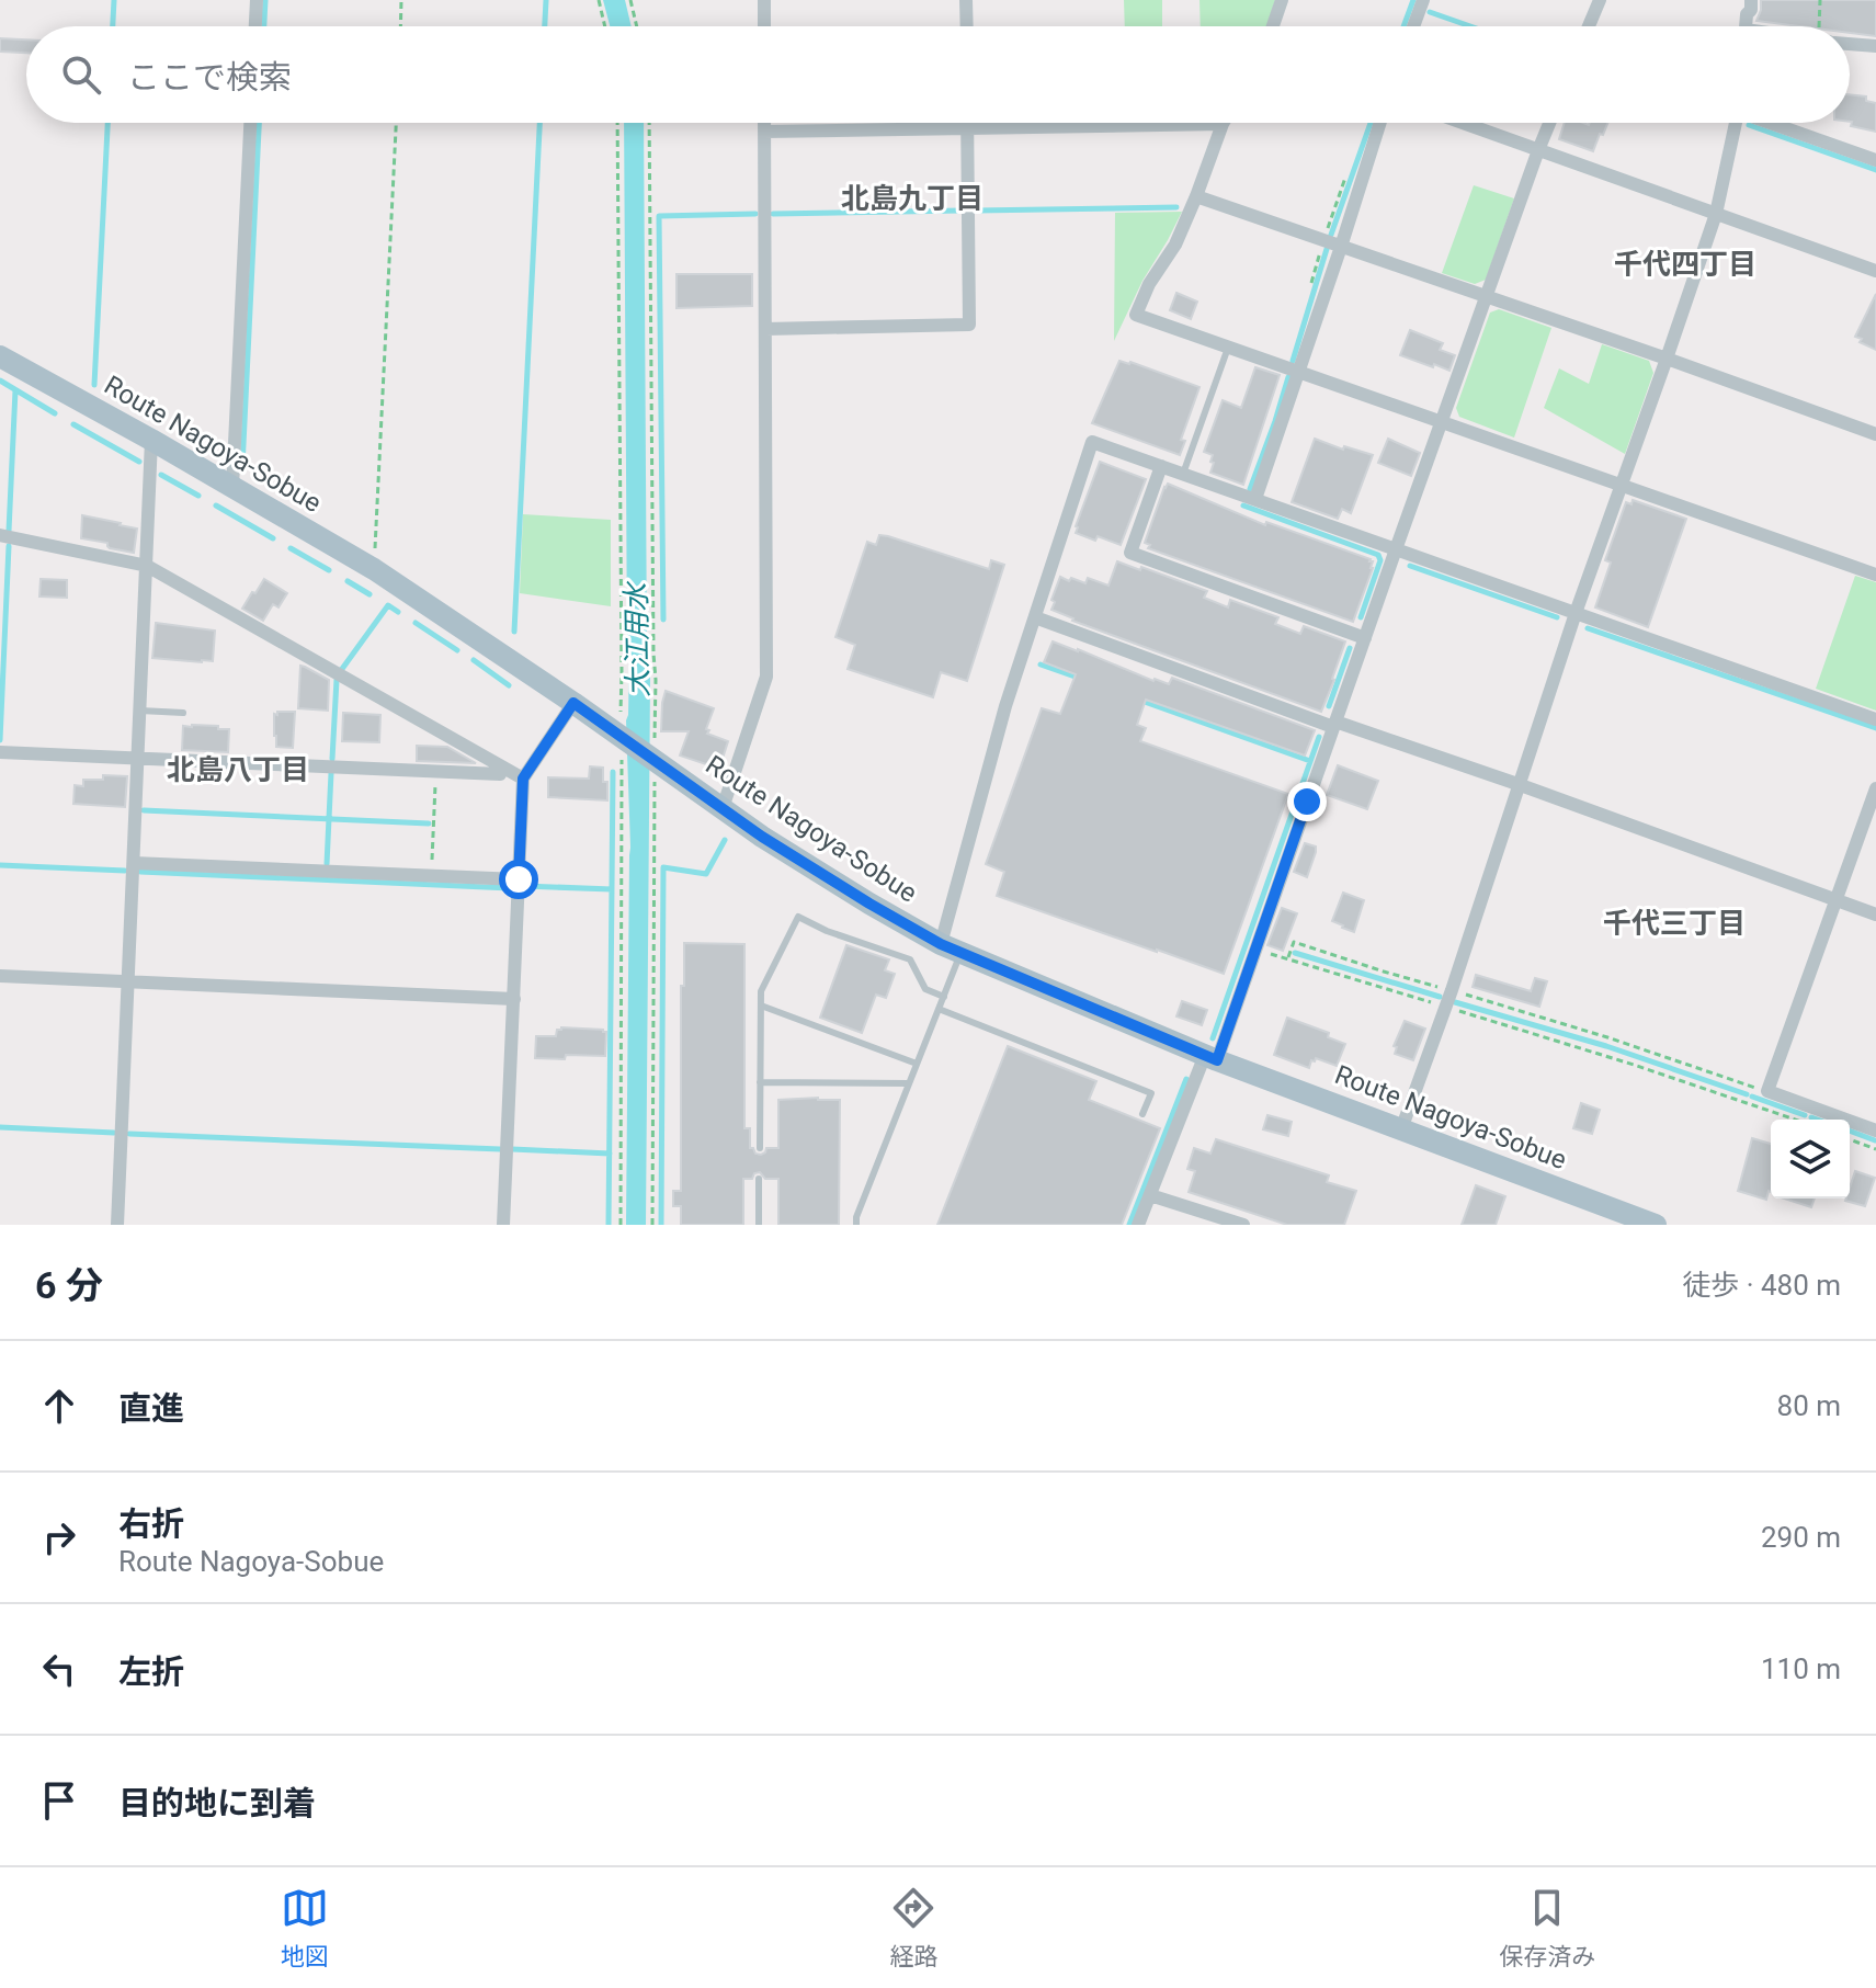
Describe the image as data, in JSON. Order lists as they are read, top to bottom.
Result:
{
  "streets": {
    "main road": ["Route Nagoya-Sobue"]
  },
  "districts": [
    "北島九丁目",
    "千代四丁目",
    "北島八丁目",
    "千代三丁目"
  ],
  "water": ["大江用水"],
  "page": {
    "search": "ここで検索",
    "heading": ["6 分", "徒歩 · 480 m"],
    "list": [
      ["直進", "80 m"],
      ["右折", "Route Nagoya-Sobue", "290 m"],
      ["左折", "110 m"],
      "目的地に到着"
    ],
    "nav": ["地図", "経路", "保存済み"]
  }
}
